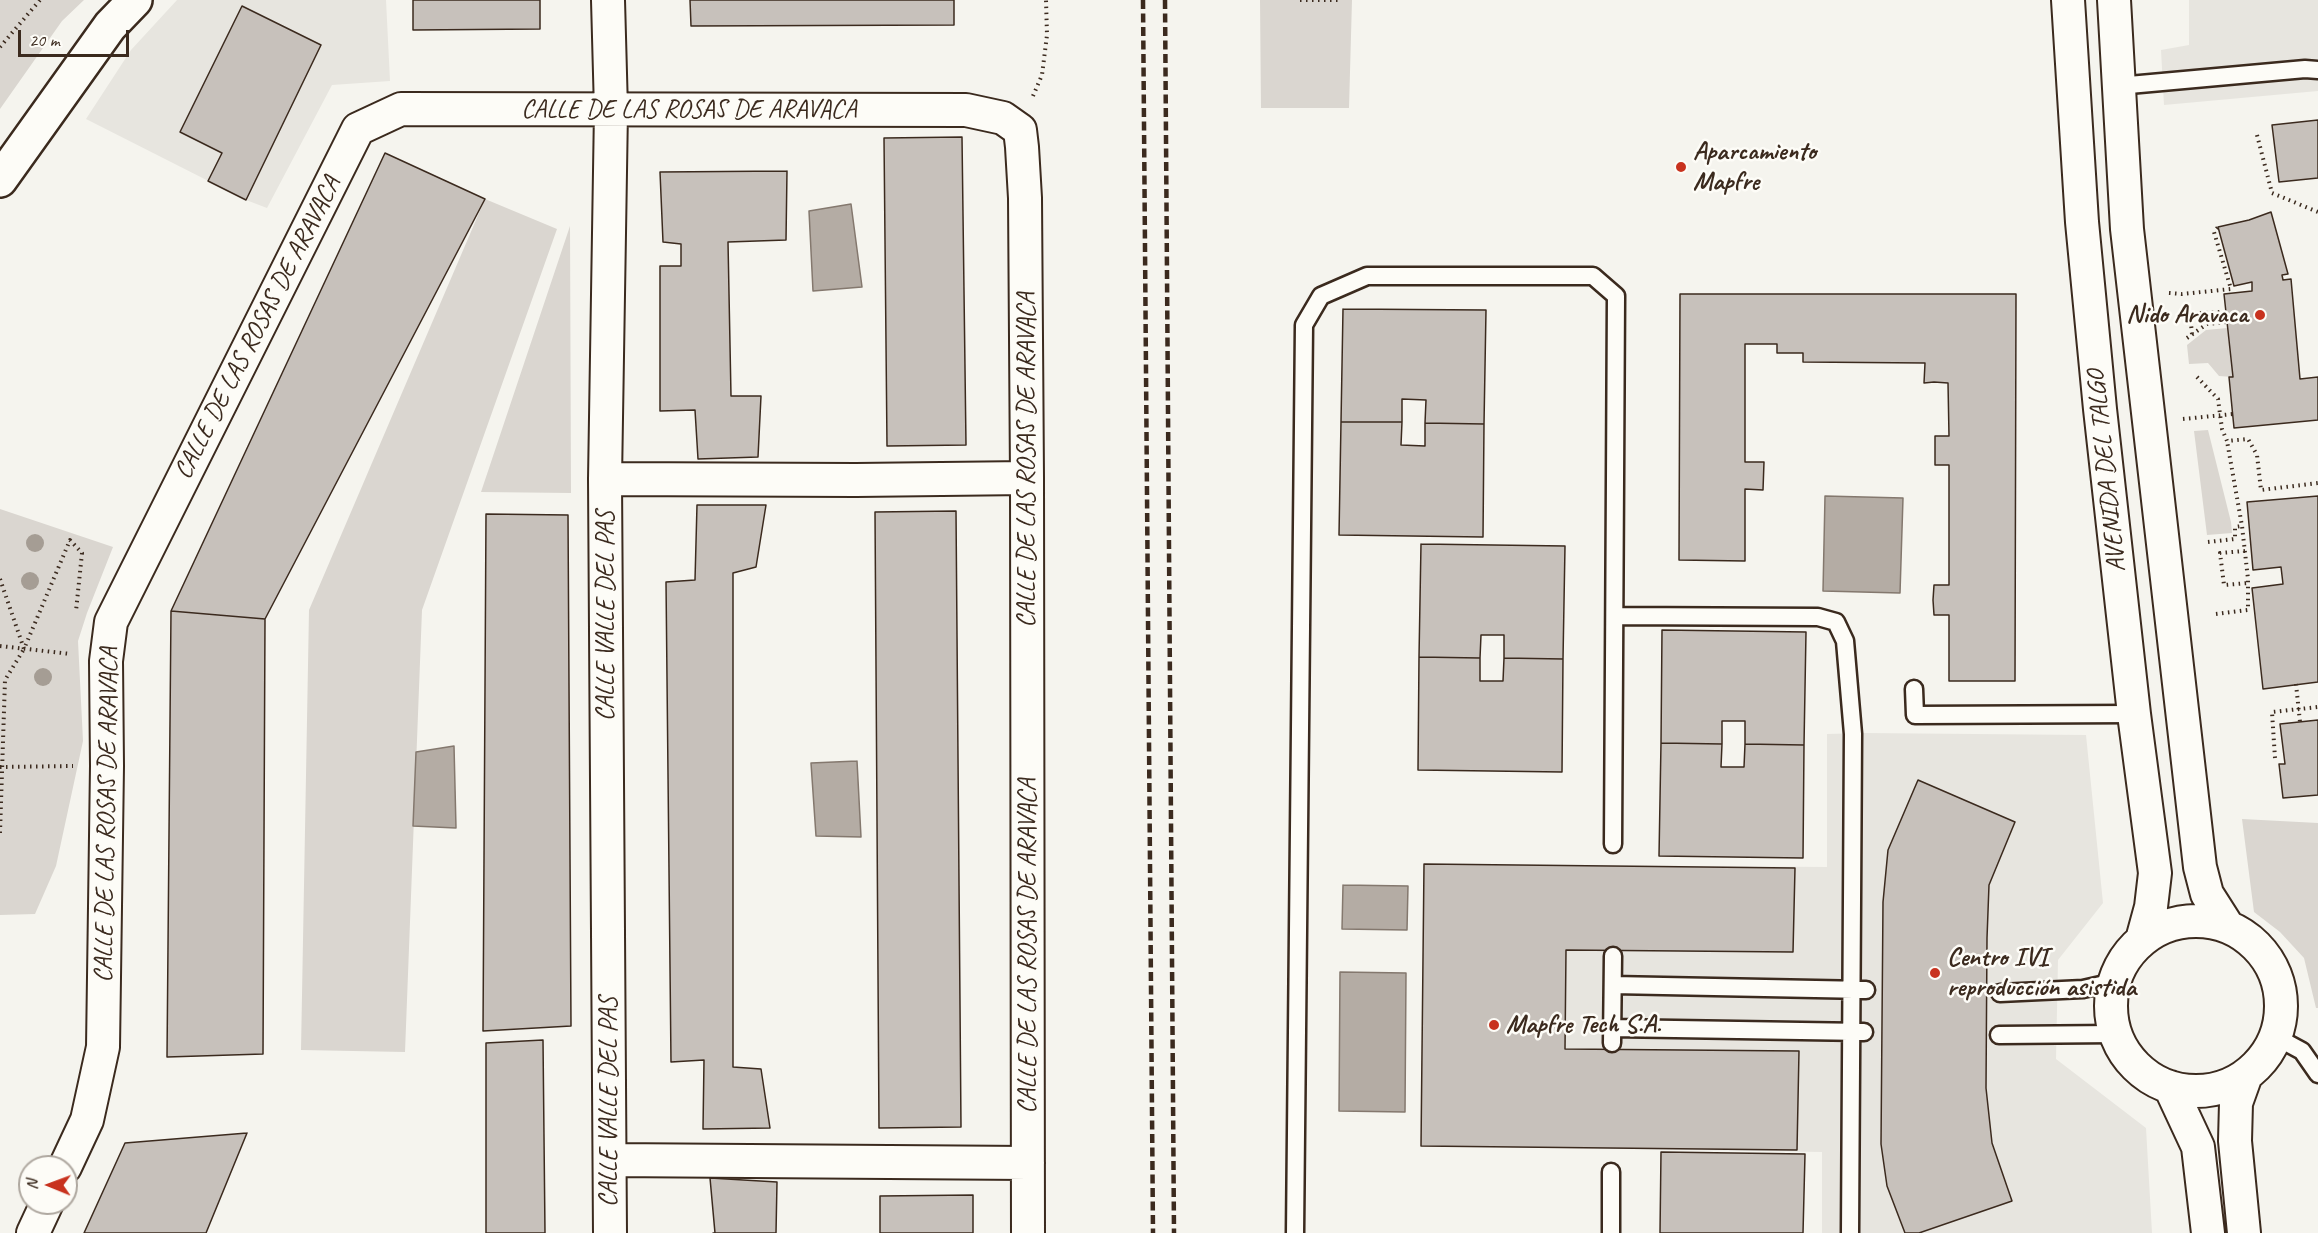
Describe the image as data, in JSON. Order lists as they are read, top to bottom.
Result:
{
  "streets": {
    "street": ["CALLE DE LAS ROSAS DE ARAVACA", "AVENIDA DEL TALGO", "CALLE VALLE DEL PAS"]
  },
  "crossings": [
    ["CALLE DE LAS ROSAS DE ARAVACA", "CALLE VALLE DEL PAS"]
  ],
  "places": [
    "Aparcamiento Mapfre",
    "Nido Aravaca",
    "Centro IVI reproducción asistida",
    "Mapfre Tech S.A."
  ],
  "scale_bar": "20 m",
  "north": "left"
}
